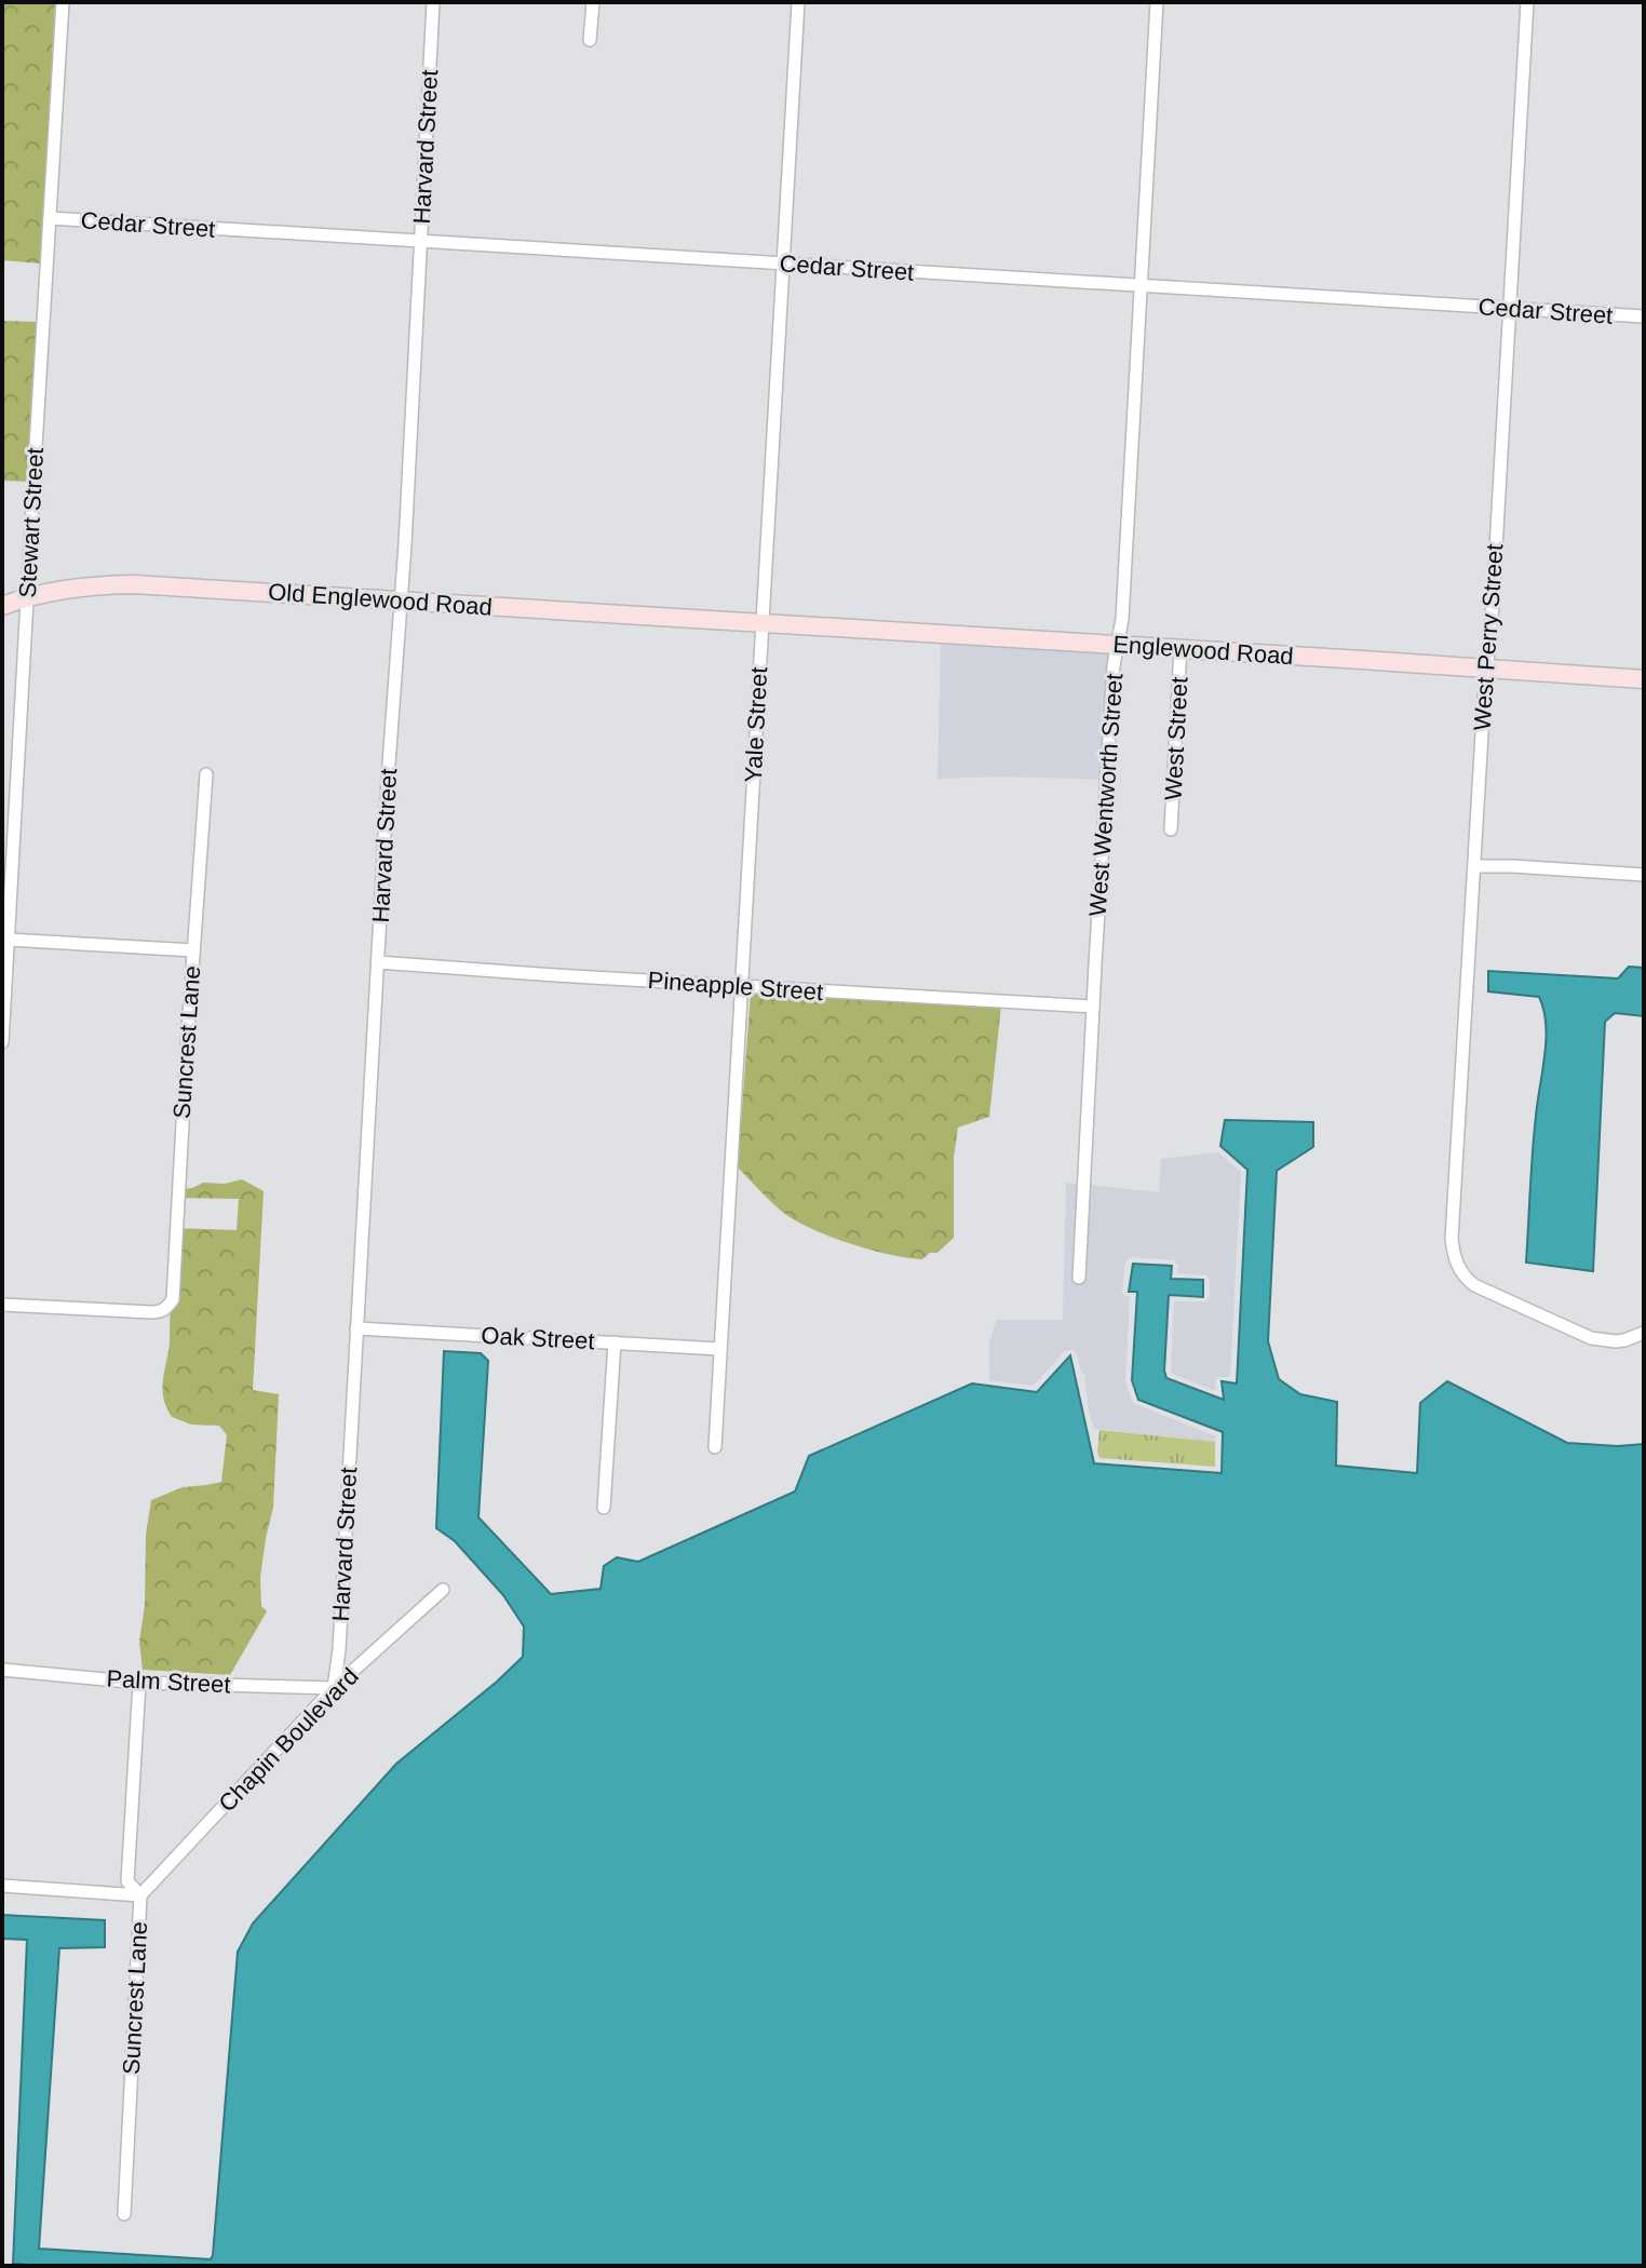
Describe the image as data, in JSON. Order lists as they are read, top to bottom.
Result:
{
  "streets": {
    "street": [
      "Harvard Street",
      "Cedar Street",
      "Stewart Street",
      "Old Englewood Road",
      "West Perry Street",
      "Englewood Road",
      "Yale Street",
      "West Street",
      "West Wentworth Street",
      "Pineapple Street",
      "Suncrest Lane",
      "Oak Street",
      "Palm Street",
      "Chapin Boulevard"
    ]
  },
  "crossings": [
    ["Harvard Street", "Cedar Street"],
    ["Harvard Street", "Old Englewood Road"],
    ["Harvard Street", "Pineapple Street"],
    ["Harvard Street", "Oak Street"],
    ["Harvard Street", "Palm Street"],
    ["Harvard Street", "Chapin Boulevard"],
    ["Cedar Street", "Stewart Street"],
    ["Cedar Street", "West Perry Street"],
    ["Cedar Street", "Yale Street"],
    ["Cedar Street", "West Wentworth Street"],
    ["Stewart Street", "Old Englewood Road"],
    ["Old Englewood Road", "Englewood Road"],
    ["Old Englewood Road", "Yale Street"],
    ["West Perry Street", "Englewood Road"],
    ["Englewood Road", "Yale Street"],
    ["Englewood Road", "West Street"],
    ["Englewood Road", "West Wentworth Street"],
    ["Yale Street", "Pineapple Street"],
    ["Yale Street", "Oak Street"],
    ["West Wentworth Street", "Pineapple Street"],
    ["Suncrest Lane", "Palm Street"],
    ["Suncrest Lane", "Chapin Boulevard"],
    ["Palm Street", "Chapin Boulevard"]
  ]
}
